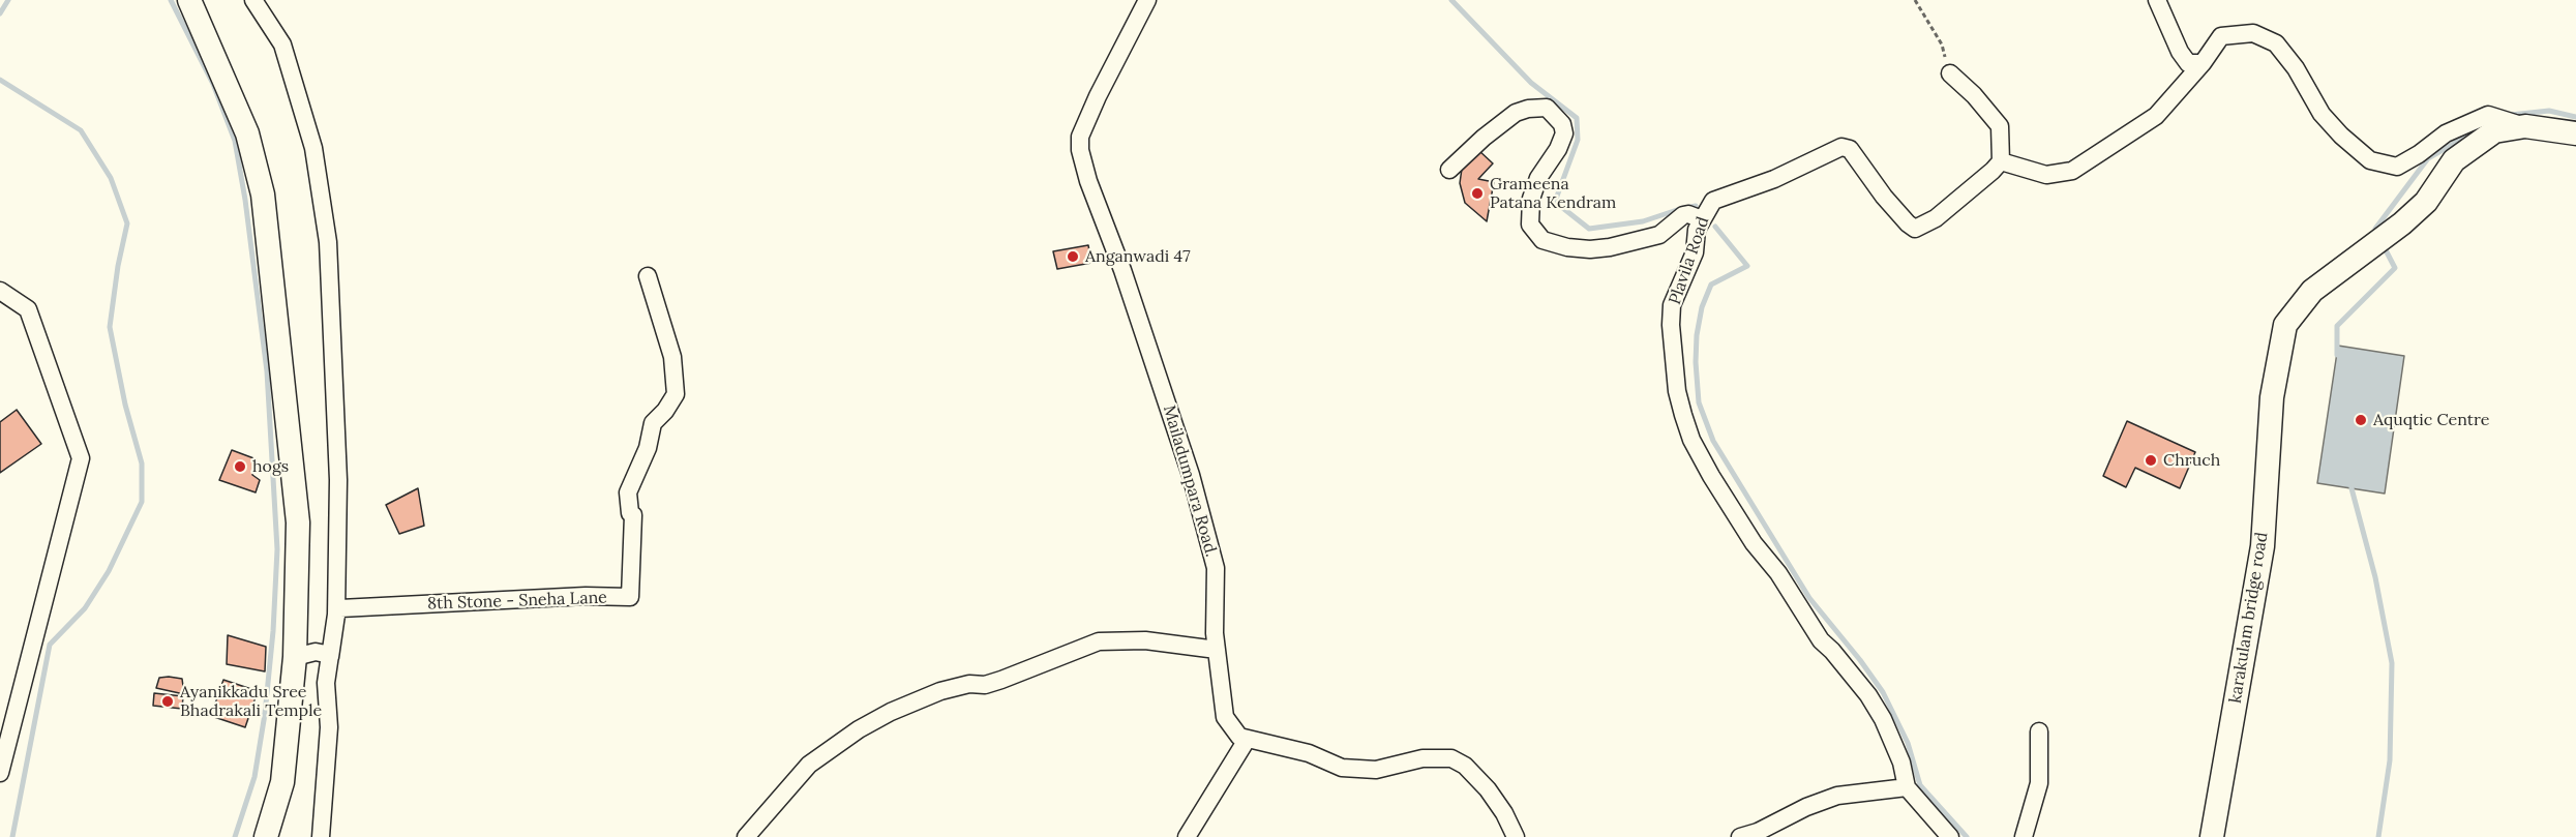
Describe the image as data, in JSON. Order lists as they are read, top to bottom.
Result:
{
  "streets": {
    "main road": ["karakulam bridge road"],
    "street": ["Plavila Road", "Mailadumpara Road.", "8th Stone - Sneha Lane"]
  },
  "places": [
    "Grameena Patana Kendram",
    "Anganwadi 47",
    "Aquqtic Centre",
    "Chruch",
    "hogs",
    "Ayanikkadu Sree Bhadrakali Temple"
  ]
}
